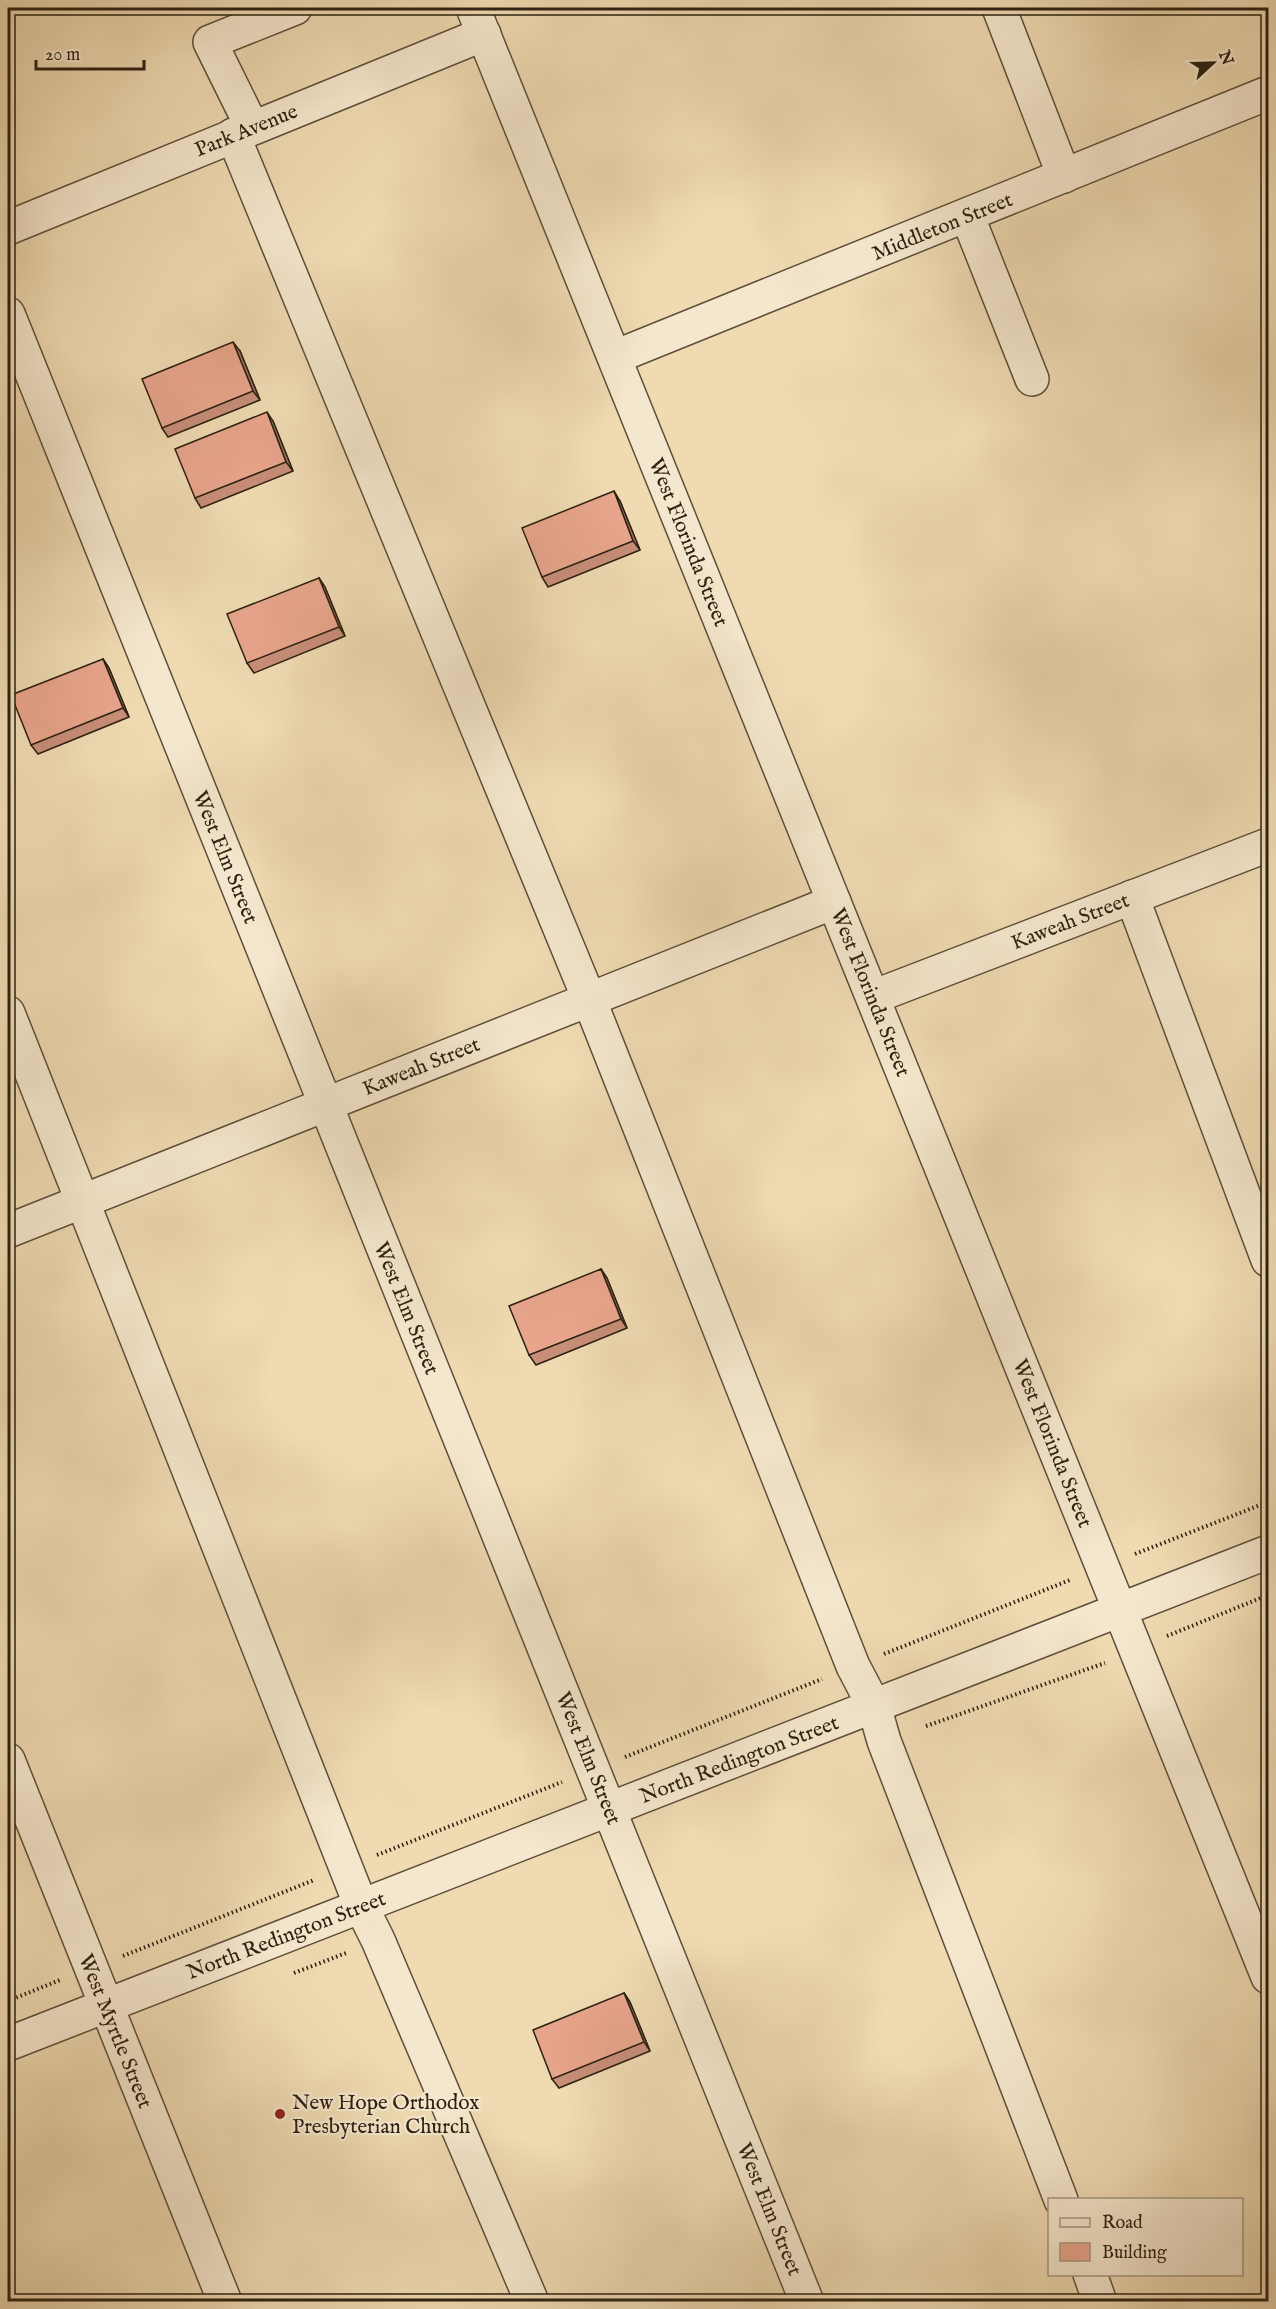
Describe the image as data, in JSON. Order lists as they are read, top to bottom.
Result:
{
  "streets": {
    "street": [
      "Park Avenue",
      "Middleton Street",
      "West Florinda Street",
      "West Elm Street",
      "Kaweah Street",
      "North Redington Street",
      "West Myrtle Street"
    ]
  },
  "crossings": [
    ["Park Avenue", "West Florinda Street"],
    ["Middleton Street", "West Florinda Street"],
    ["West Florinda Street", "Kaweah Street"],
    ["West Florinda Street", "North Redington Street"],
    ["West Elm Street", "Kaweah Street"],
    ["West Elm Street", "North Redington Street"],
    ["North Redington Street", "West Myrtle Street"]
  ],
  "places": ["New Hope Orthodox Presbyterian Church"],
  "legend": ["Road", "Building"],
  "scale_bar": "20 m",
  "north": "right"
}
